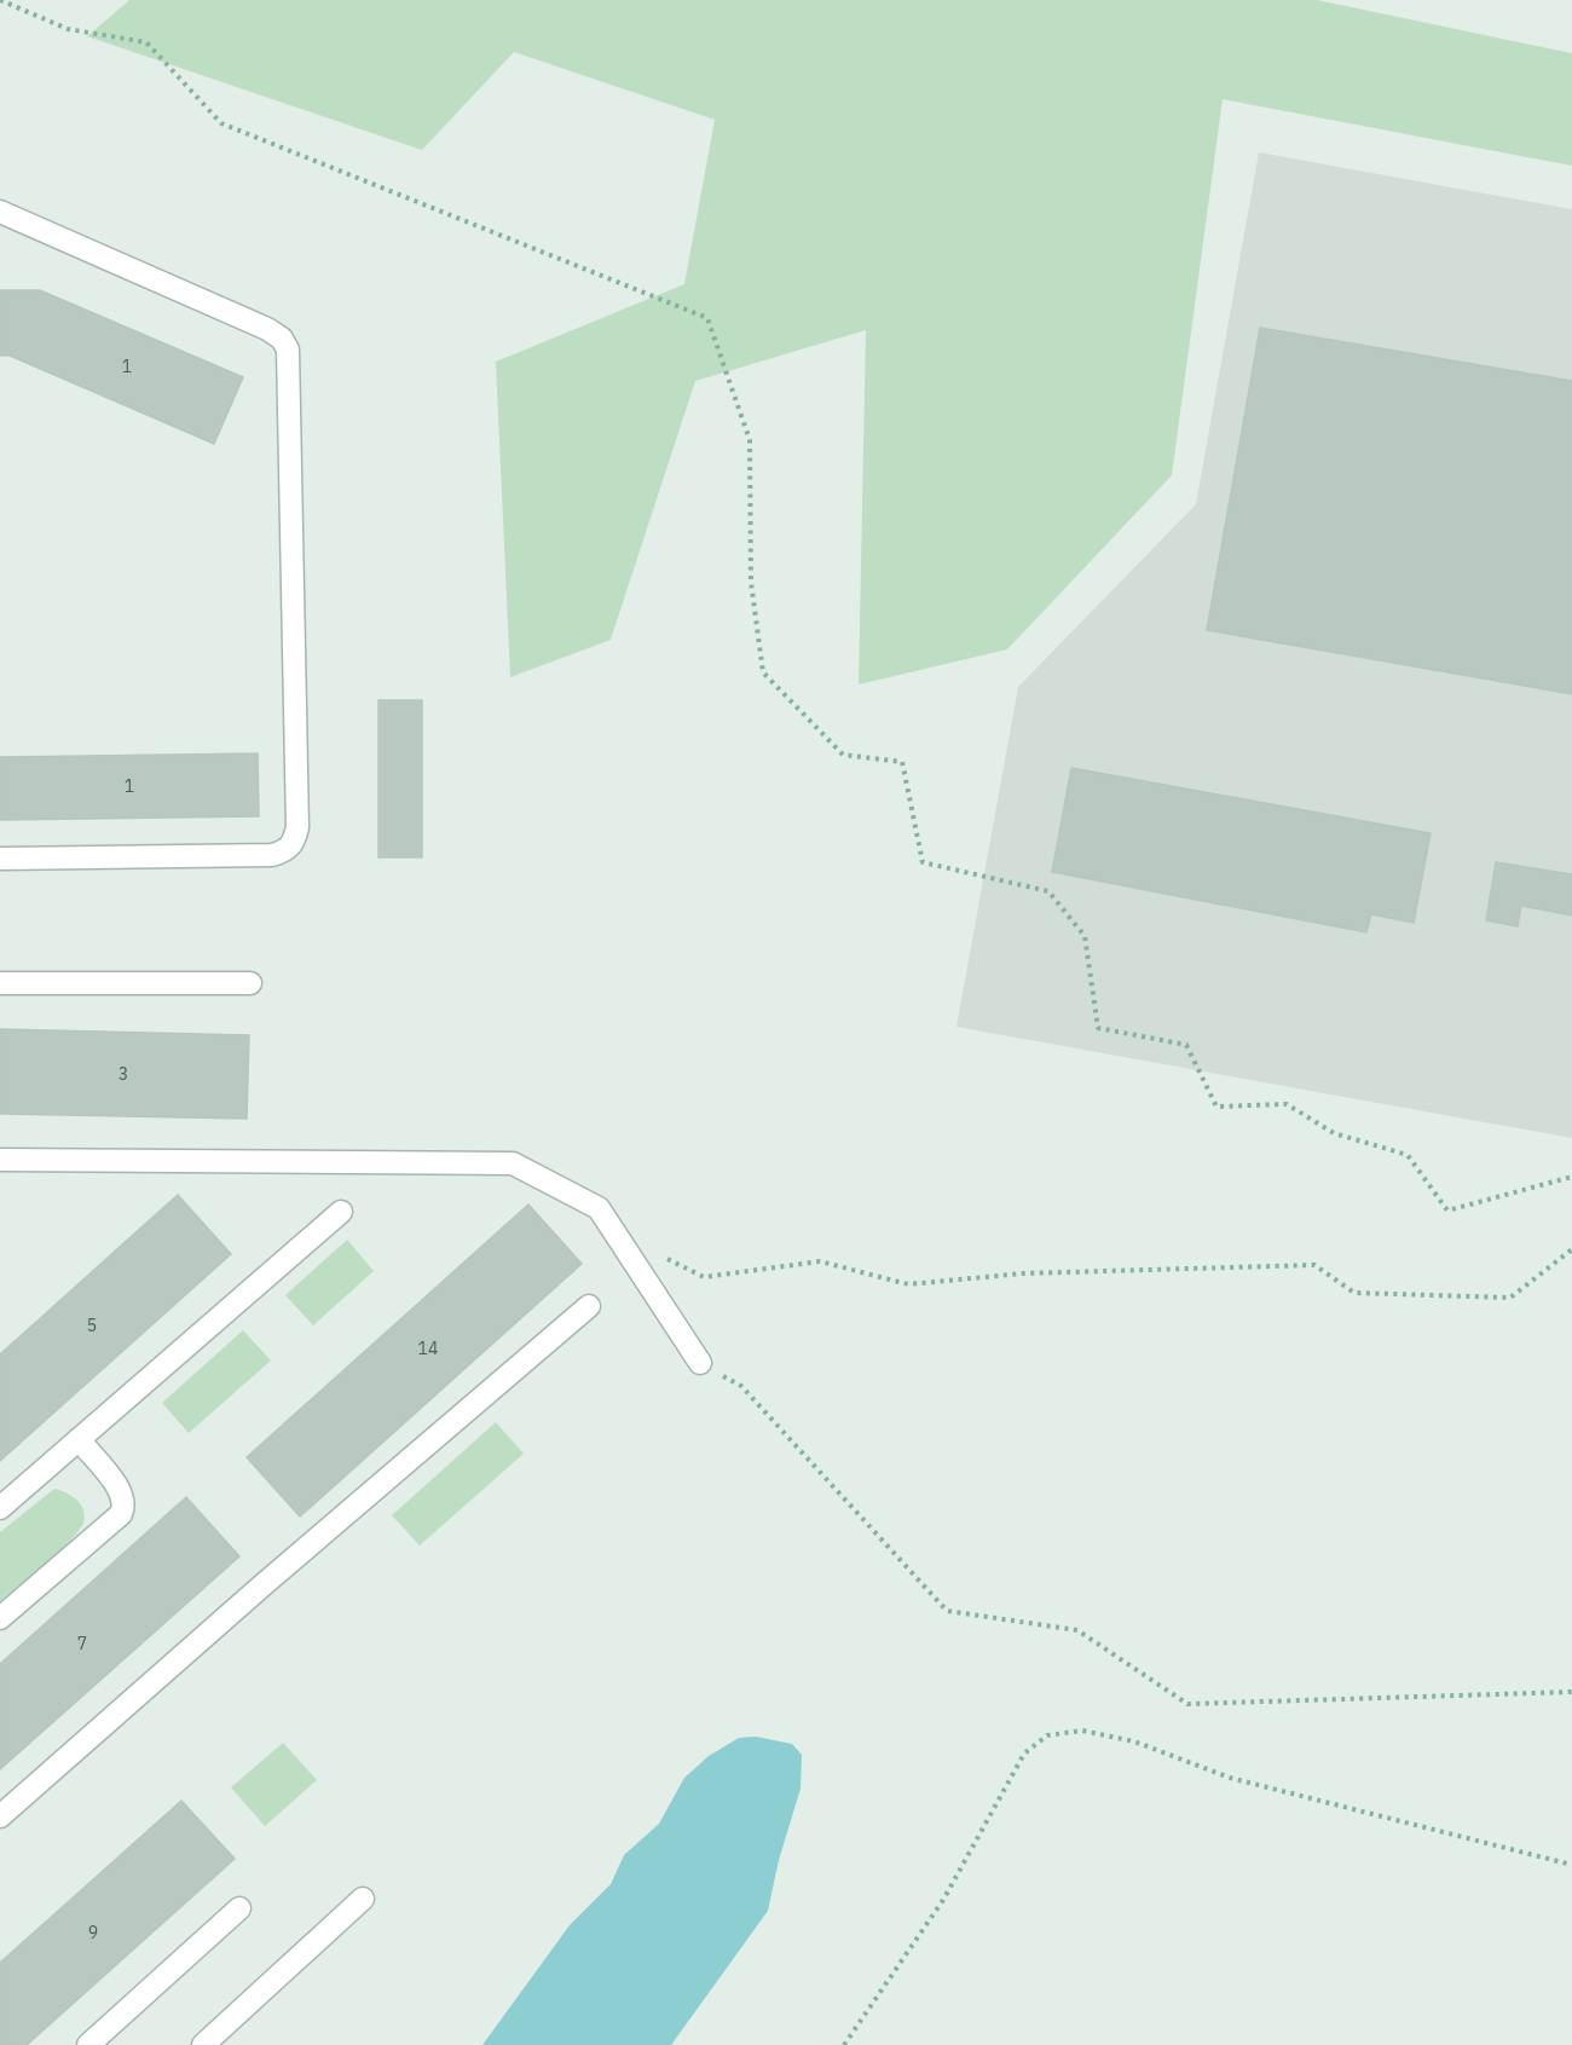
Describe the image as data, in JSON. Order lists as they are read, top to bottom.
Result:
{
  "house_numbers": [
    "1",
    "1",
    "3",
    "5",
    "14",
    "7",
    "9"
  ]
}
